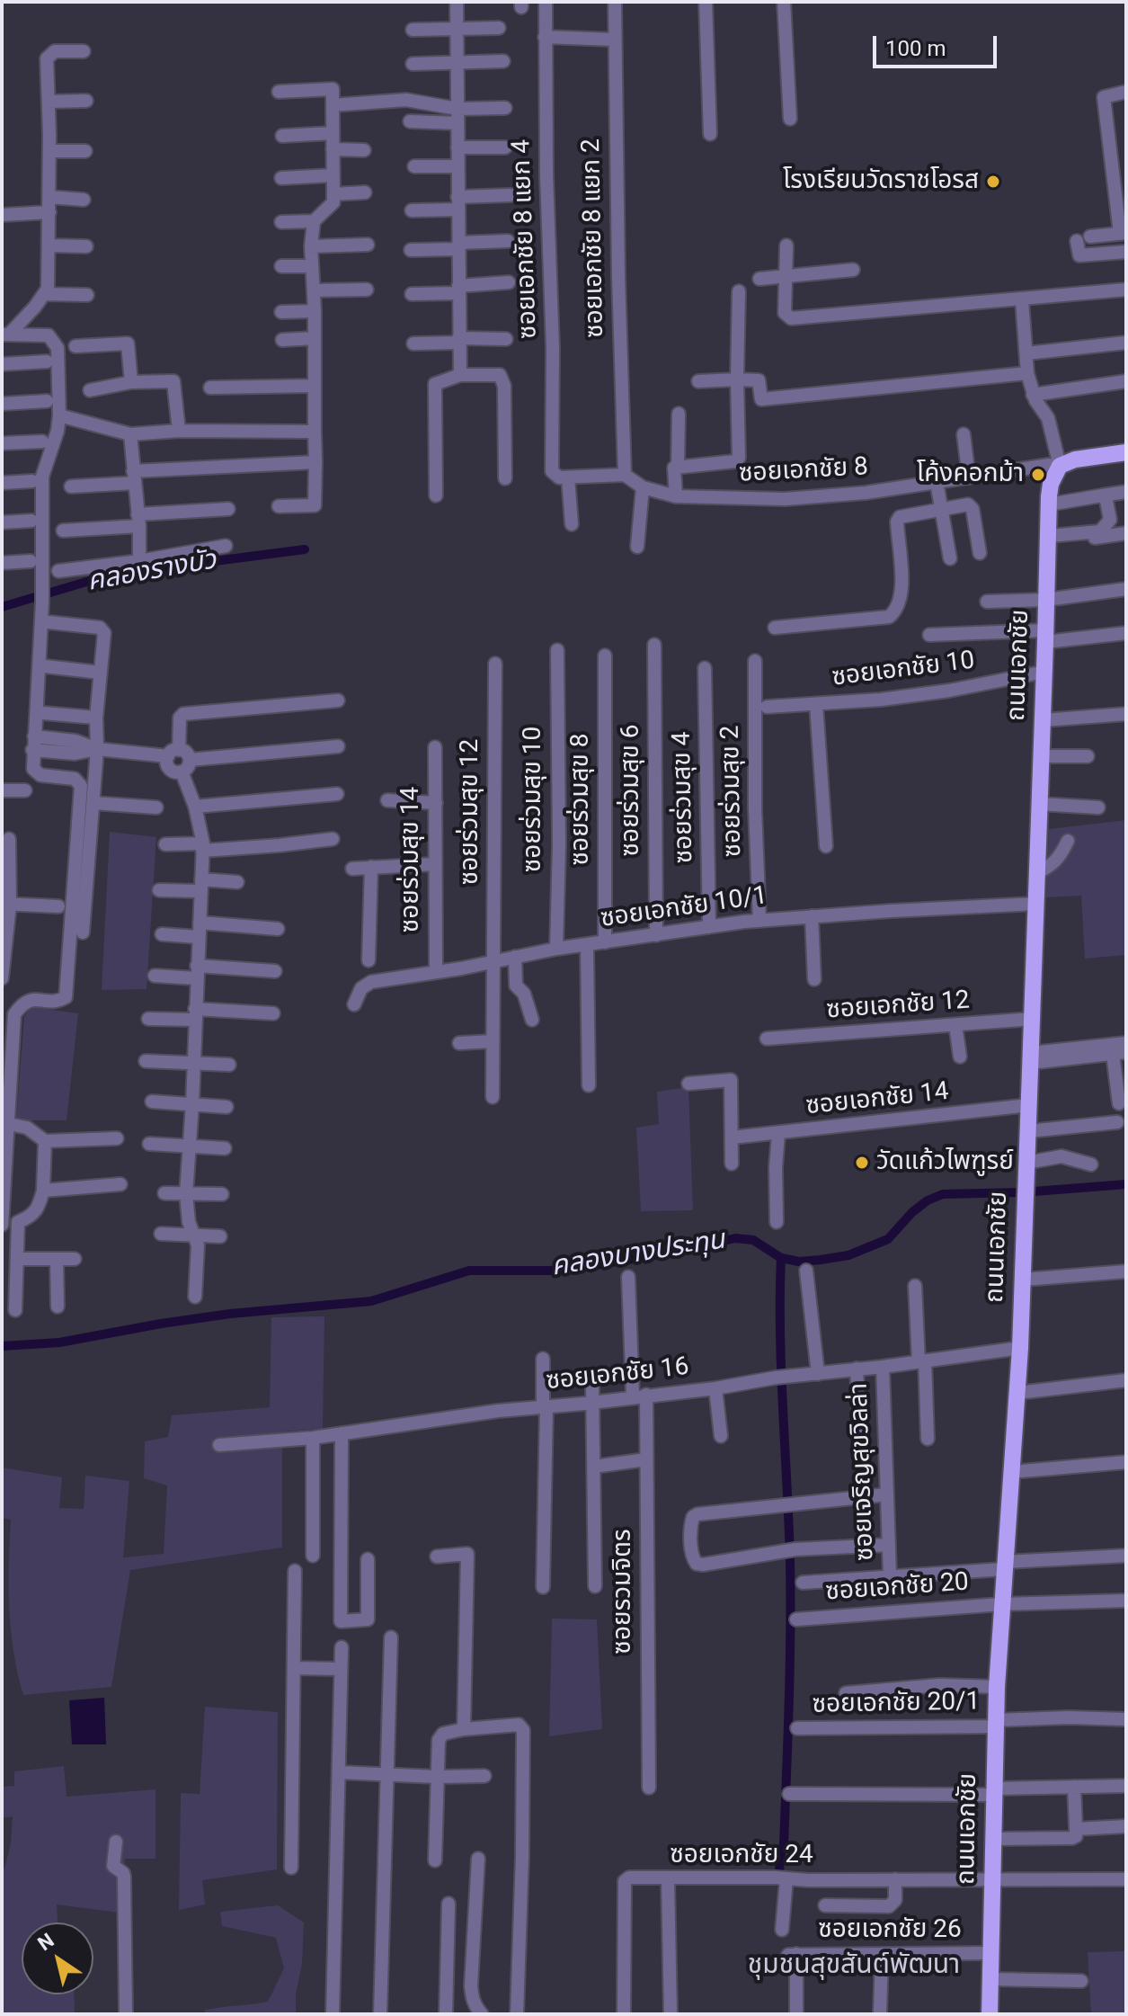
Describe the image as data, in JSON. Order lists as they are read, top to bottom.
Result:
{
  "streets": {
    "main road": ["ถนนเอกชัย"],
    "street": [
      "ซอยเอกชัย 8 แยก 2",
      "ซอยเอกชัย 8 แยก 4",
      "ซอยเอกชัย 8",
      "ซอยเอกชัย 10",
      "ซอยร่วมสุข 6",
      "ซอยร่วมสุข 2",
      "ซอยร่วมสุข 4",
      "ซอยร่วมสุข 10",
      "ซอยร่วมสุข 8",
      "ซอยร่วมสุข 12",
      "ซอยร่วมสุข 14",
      "ซอยเอกชัย 10/1",
      "ซอยเอกชัย 12",
      "ซอยเอกชัย 14",
      "ซอยเอกชัย 16",
      "ซอยเจริญสุขวิลล่า",
      "ซอยเอกชัย 20",
      "ซอยรวมจิตร",
      "ซอยเอกชัย 20/1",
      "ซอยเอกชัย 24",
      "ซอยเอกชัย 26"
    ]
  },
  "crossings": [
    ["ซอยเอกชัย 8 แยก 2", "ซอยเอกชัย 8"],
    ["ซอยเอกชัย 8", "ถนนเอกชัย"],
    ["ถนนเอกชัย", "ซอยเอกชัย 10"],
    ["ถนนเอกชัย", "ซอยเอกชัย 10/1"],
    ["ถนนเอกชัย", "ซอยเอกชัย 12"],
    ["ถนนเอกชัย", "ซอยเอกชัย 14"],
    ["ถนนเอกชัย", "ซอยเอกชัย 16"],
    ["ถนนเอกชัย", "ซอยเอกชัย 20"],
    ["ถนนเอกชัย", "ซอยเอกชัย 20/1"],
    ["ถนนเอกชัย", "ซอยเอกชัย 24"],
    ["ถนนเอกชัย", "ซอยเอกชัย 26"],
    ["ซอยร่วมสุข 6", "ซอยเอกชัย 10/1"],
    ["ซอยร่วมสุข 2", "ซอยเอกชัย 10/1"],
    ["ซอยร่วมสุข 4", "ซอยเอกชัย 10/1"],
    ["ซอยร่วมสุข 10", "ซอยเอกชัย 10/1"],
    ["ซอยร่วมสุข 8", "ซอยเอกชัย 10/1"],
    ["ซอยร่วมสุข 12", "ซอยเอกชัย 10/1"],
    ["ซอยร่วมสุข 14", "ซอยเอกชัย 10/1"],
    ["ซอยเอกชัย 16", "ซอยเจริญสุขวิลล่า"],
    ["ซอยเอกชัย 16", "ซอยรวมจิตร"]
  ],
  "districts": ["ชุมชนสุขสันต์พัฒนา"],
  "water": ["คลองรางบัว", "คลองบางประทุน"],
  "places": ["โรงเรียนวัดราชโอรส", "โค้งคอกม้า", "วัดแก้วไพฑูรย์"],
  "scale_bar": "100 m",
  "north": "top left"
}
